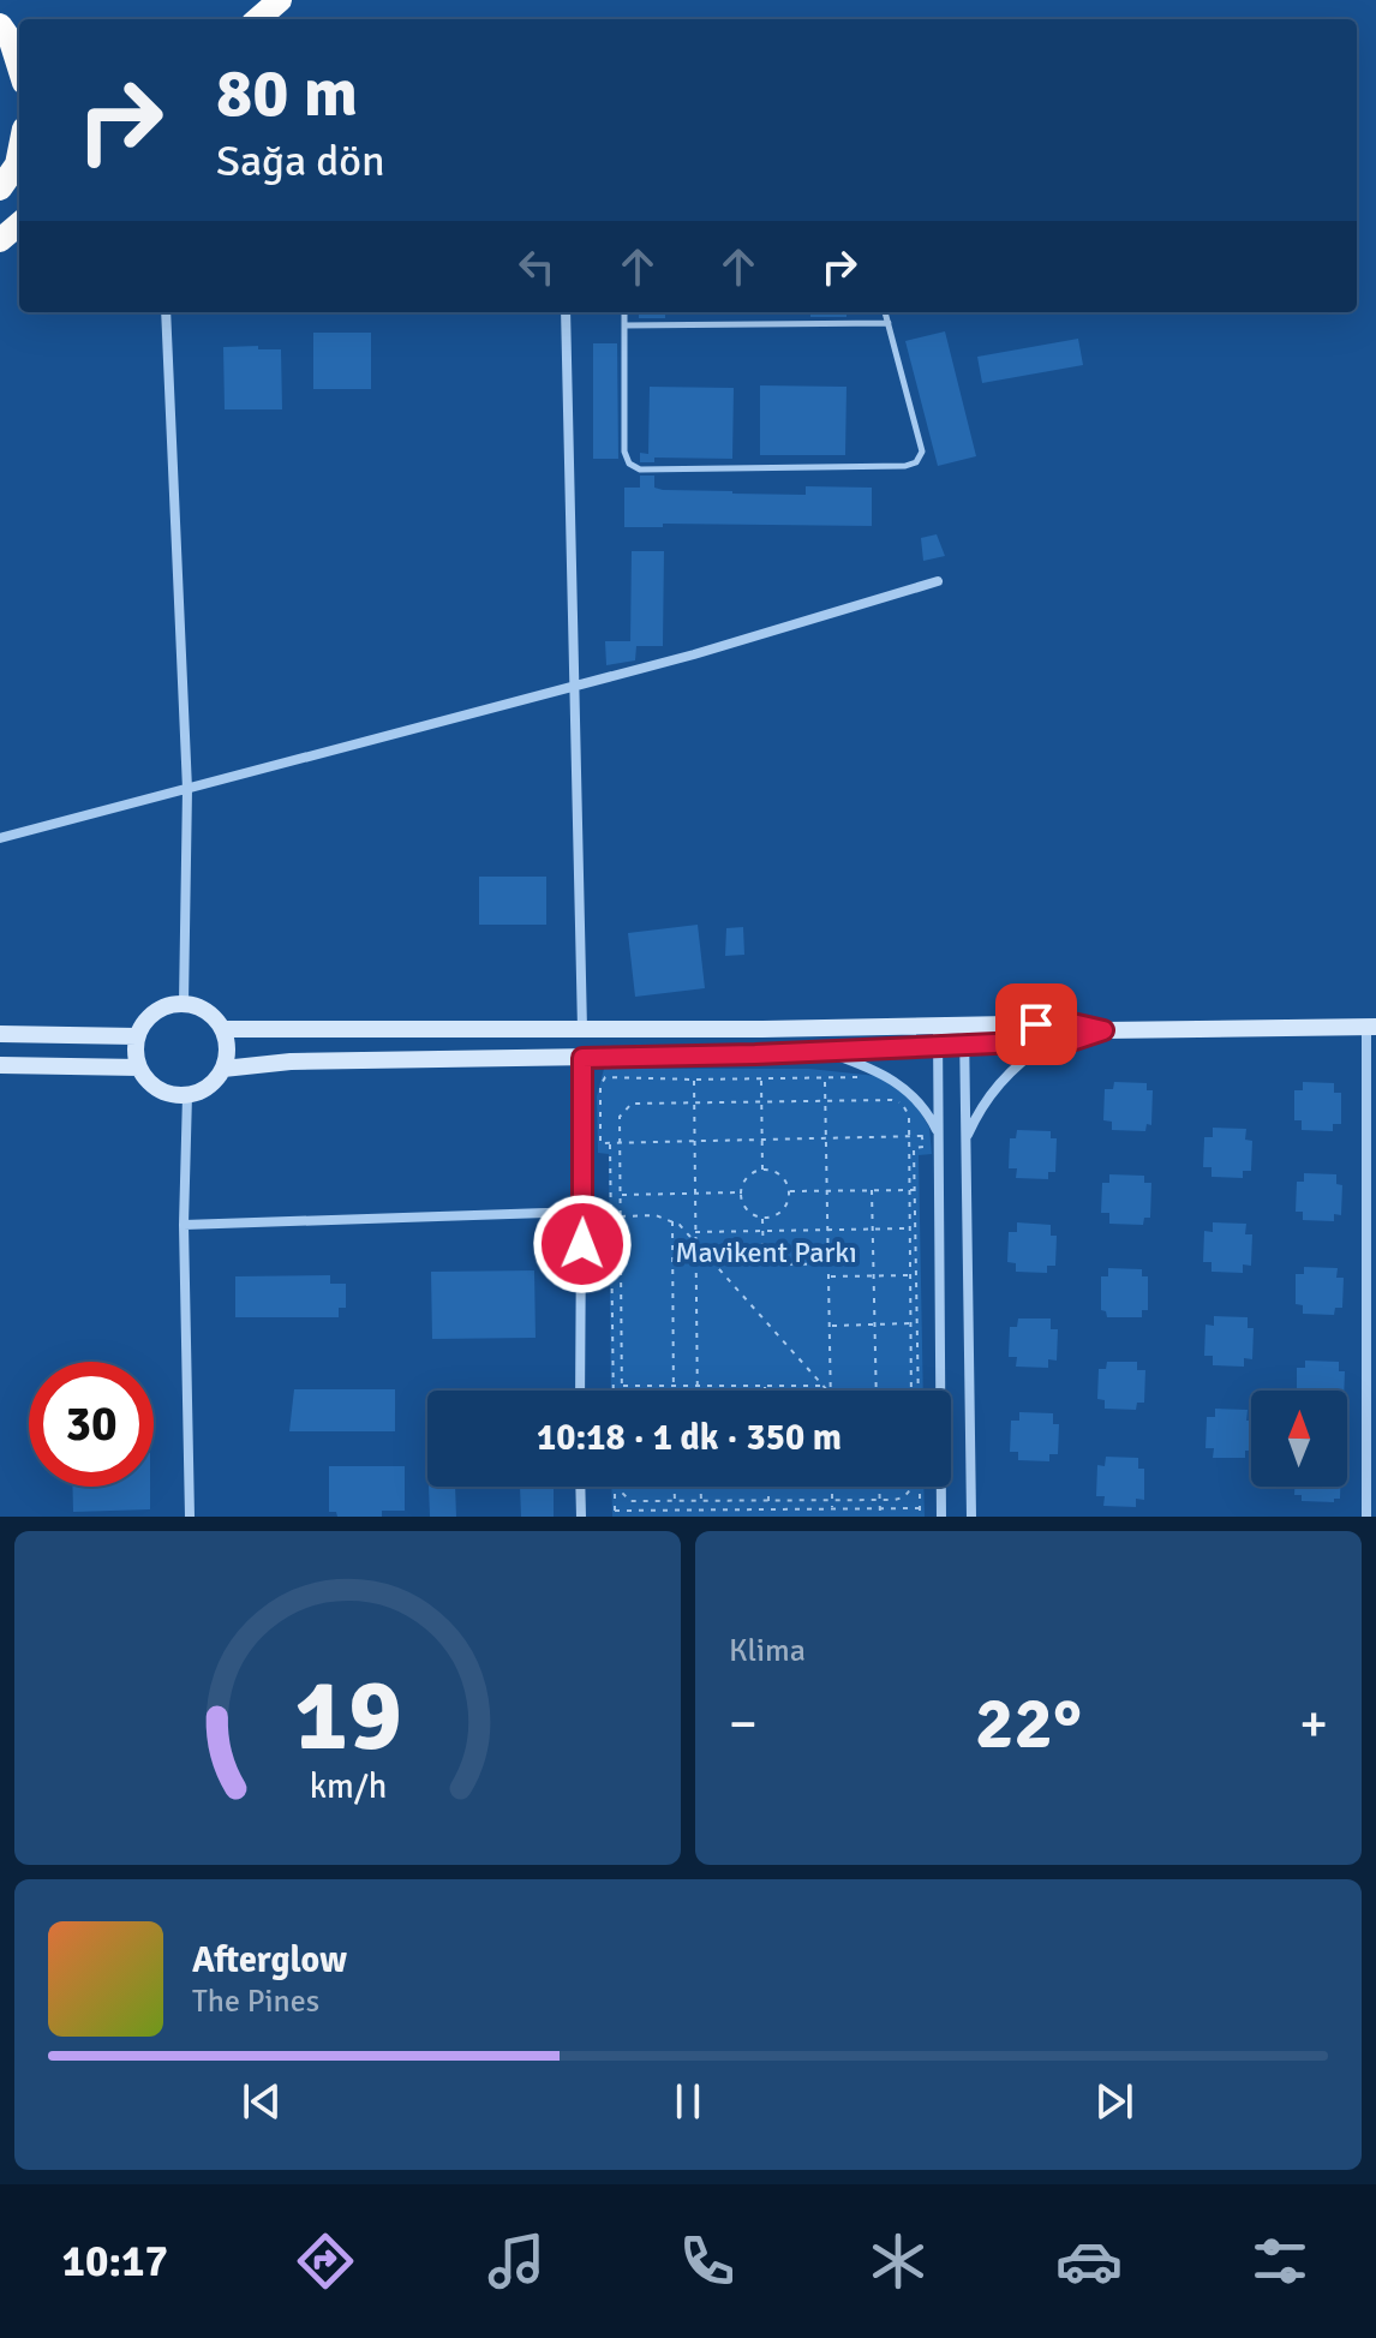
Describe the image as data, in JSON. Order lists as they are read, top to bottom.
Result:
{
  "parks": ["Mavikent Parkı"],
  "north": "top",
  "page": {
    "turn": ["80 m", "Sağa dön"],
    "limit": "30",
    "trip": "10:18 · 1 dk · 350 m",
    "tile": "Klima",
    "heat": ["−", "22°", "+"],
    "song": ["Afterglow", "The Pines"],
    "tabs": "10:17",
    "gauge": ["19", "km/h"]
  }
}
